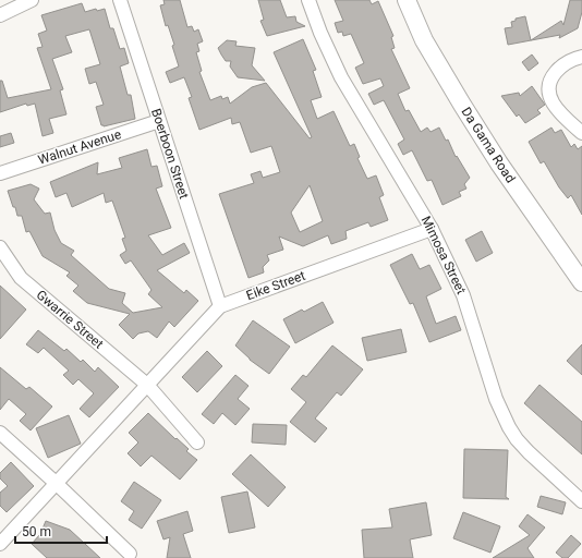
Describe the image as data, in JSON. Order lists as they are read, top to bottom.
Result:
{
  "streets": {
    "street": [
      "Da Gama Road",
      "Walnut Avenue",
      "Boerboon Street",
      "Mimosa Street",
      "Eike Street",
      "Gwarrie Street"
    ]
  },
  "crossings": [
    ["Walnut Avenue", "Boerboon Street"],
    ["Boerboon Street", "Eike Street"],
    ["Mimosa Street", "Eike Street"],
    ["Eike Street", "Gwarrie Street"]
  ],
  "scale_bar": "50 m"
}
